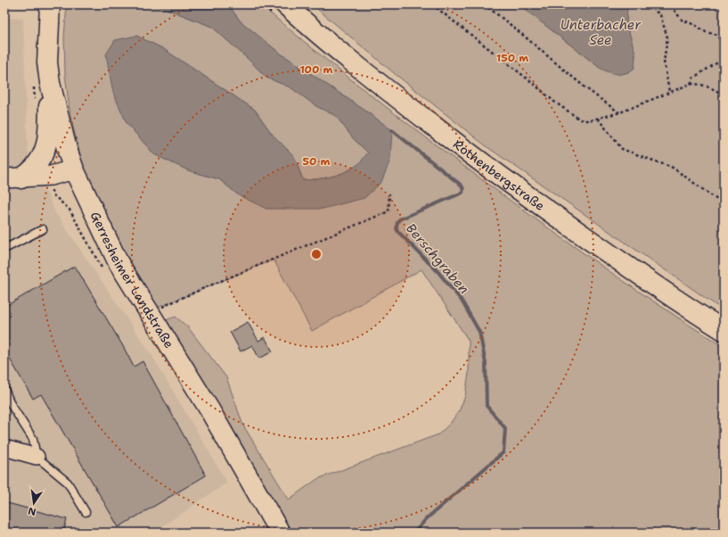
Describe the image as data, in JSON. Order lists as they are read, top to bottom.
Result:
{
  "streets": {
    "main road": ["Rothenbergstraße", "Gerresheimer Landstraße"]
  },
  "water": ["Unterbacher See", "Berschgraben"],
  "north": "bottom",
  "rings": ["150 m", "100 m", "50 m"]
}
